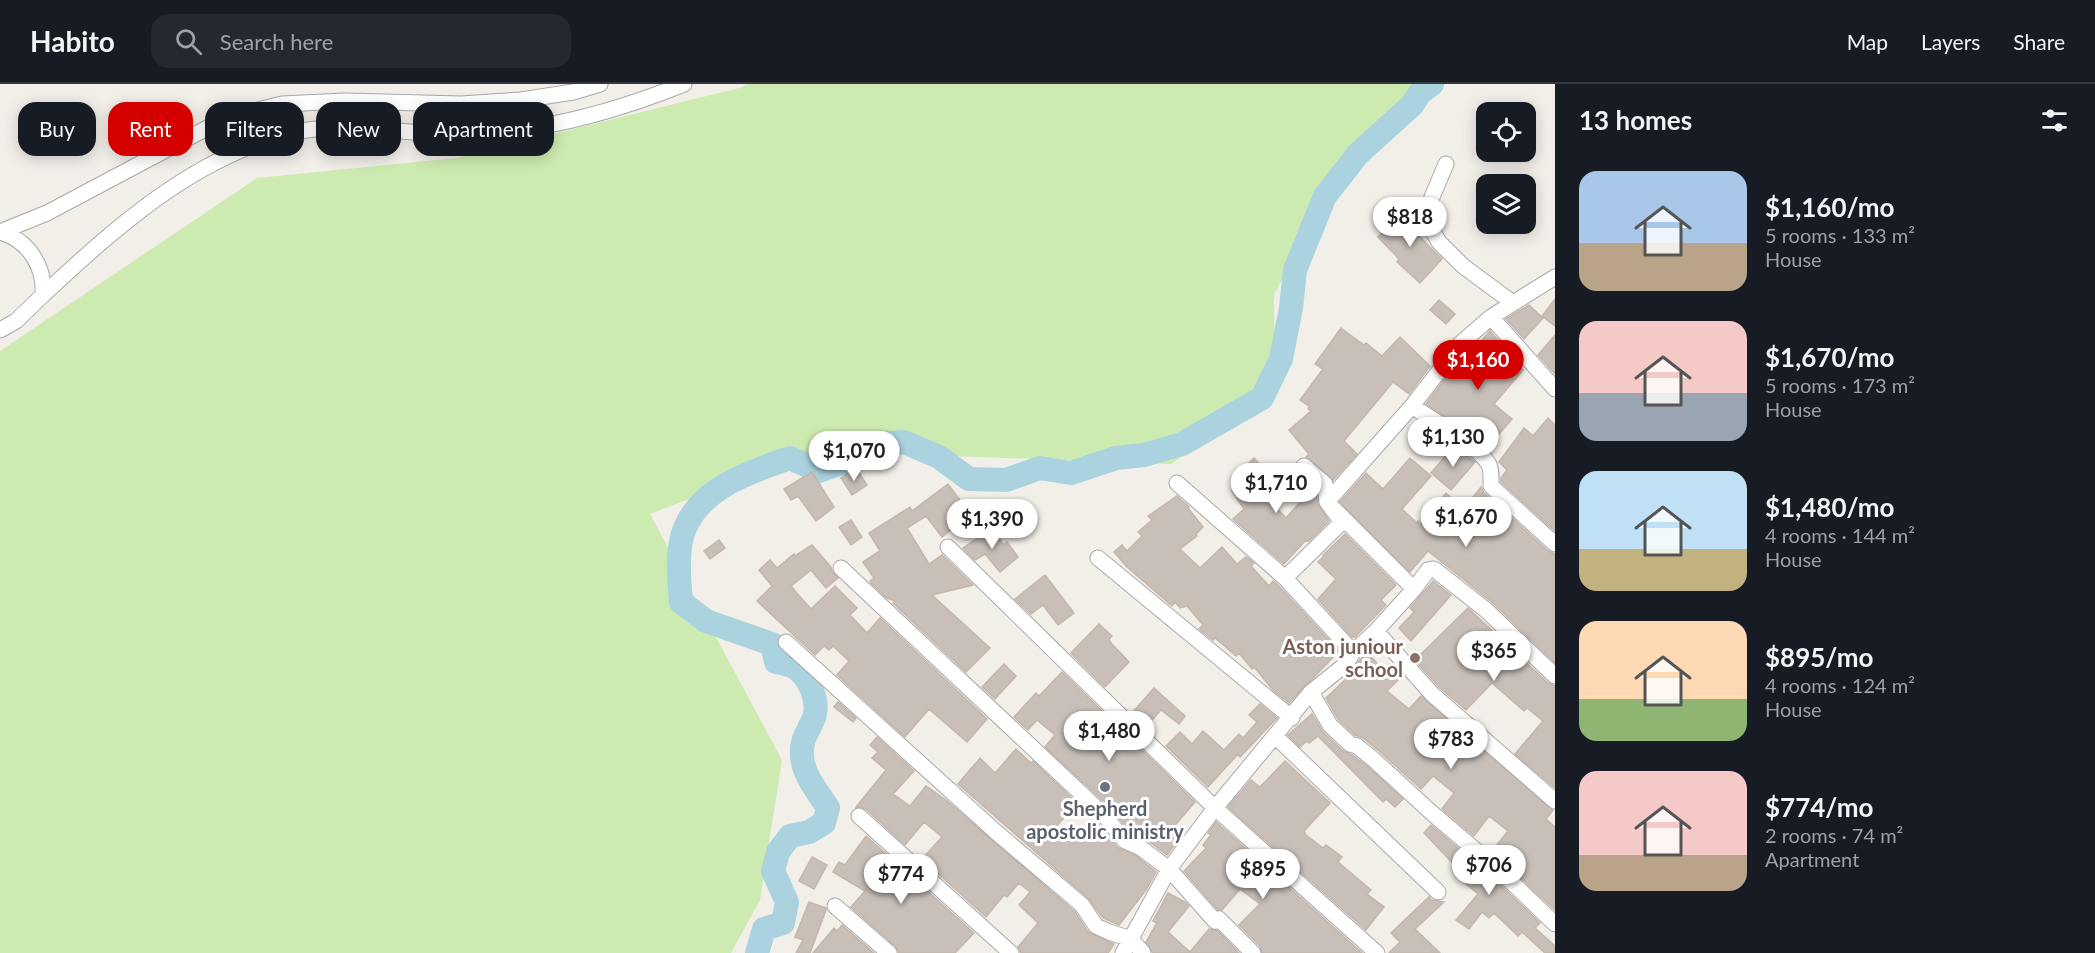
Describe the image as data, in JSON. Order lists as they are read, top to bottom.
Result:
{
  "places": ["Aston juniour school", "Shepherd apostolic ministry"],
  "page": {
    "header": "Habito",
    "search": "Search here",
    "nav": ["Map", "Layers", "Share"],
    "heading": "13 homes",
    "chip": [
      "Buy",
      "Rent",
      "Filters",
      "New",
      "Apartment"
    ],
    "list": [
      {
        "name": "$1,160/mo",
        "note": "5 rooms · 133 m² · House"
      },
      {
        "name": "$1,670/mo",
        "note": "5 rooms · 173 m² · House"
      },
      {
        "name": "$1,480/mo",
        "note": "4 rooms · 144 m² · House"
      },
      {
        "name": "$895/mo",
        "note": "4 rooms · 124 m² · House"
      },
      {
        "name": "$774/mo",
        "note": "2 rooms · 74 m² · Apartment"
      }
    ],
    "price": [
      "$818",
      "$1,160",
      "$1,130",
      "$1,070",
      "$1,710",
      "$1,670",
      "$1,390",
      "$365",
      "$1,480",
      "$783",
      "$706",
      "$895",
      "$774"
    ]
  }
}
